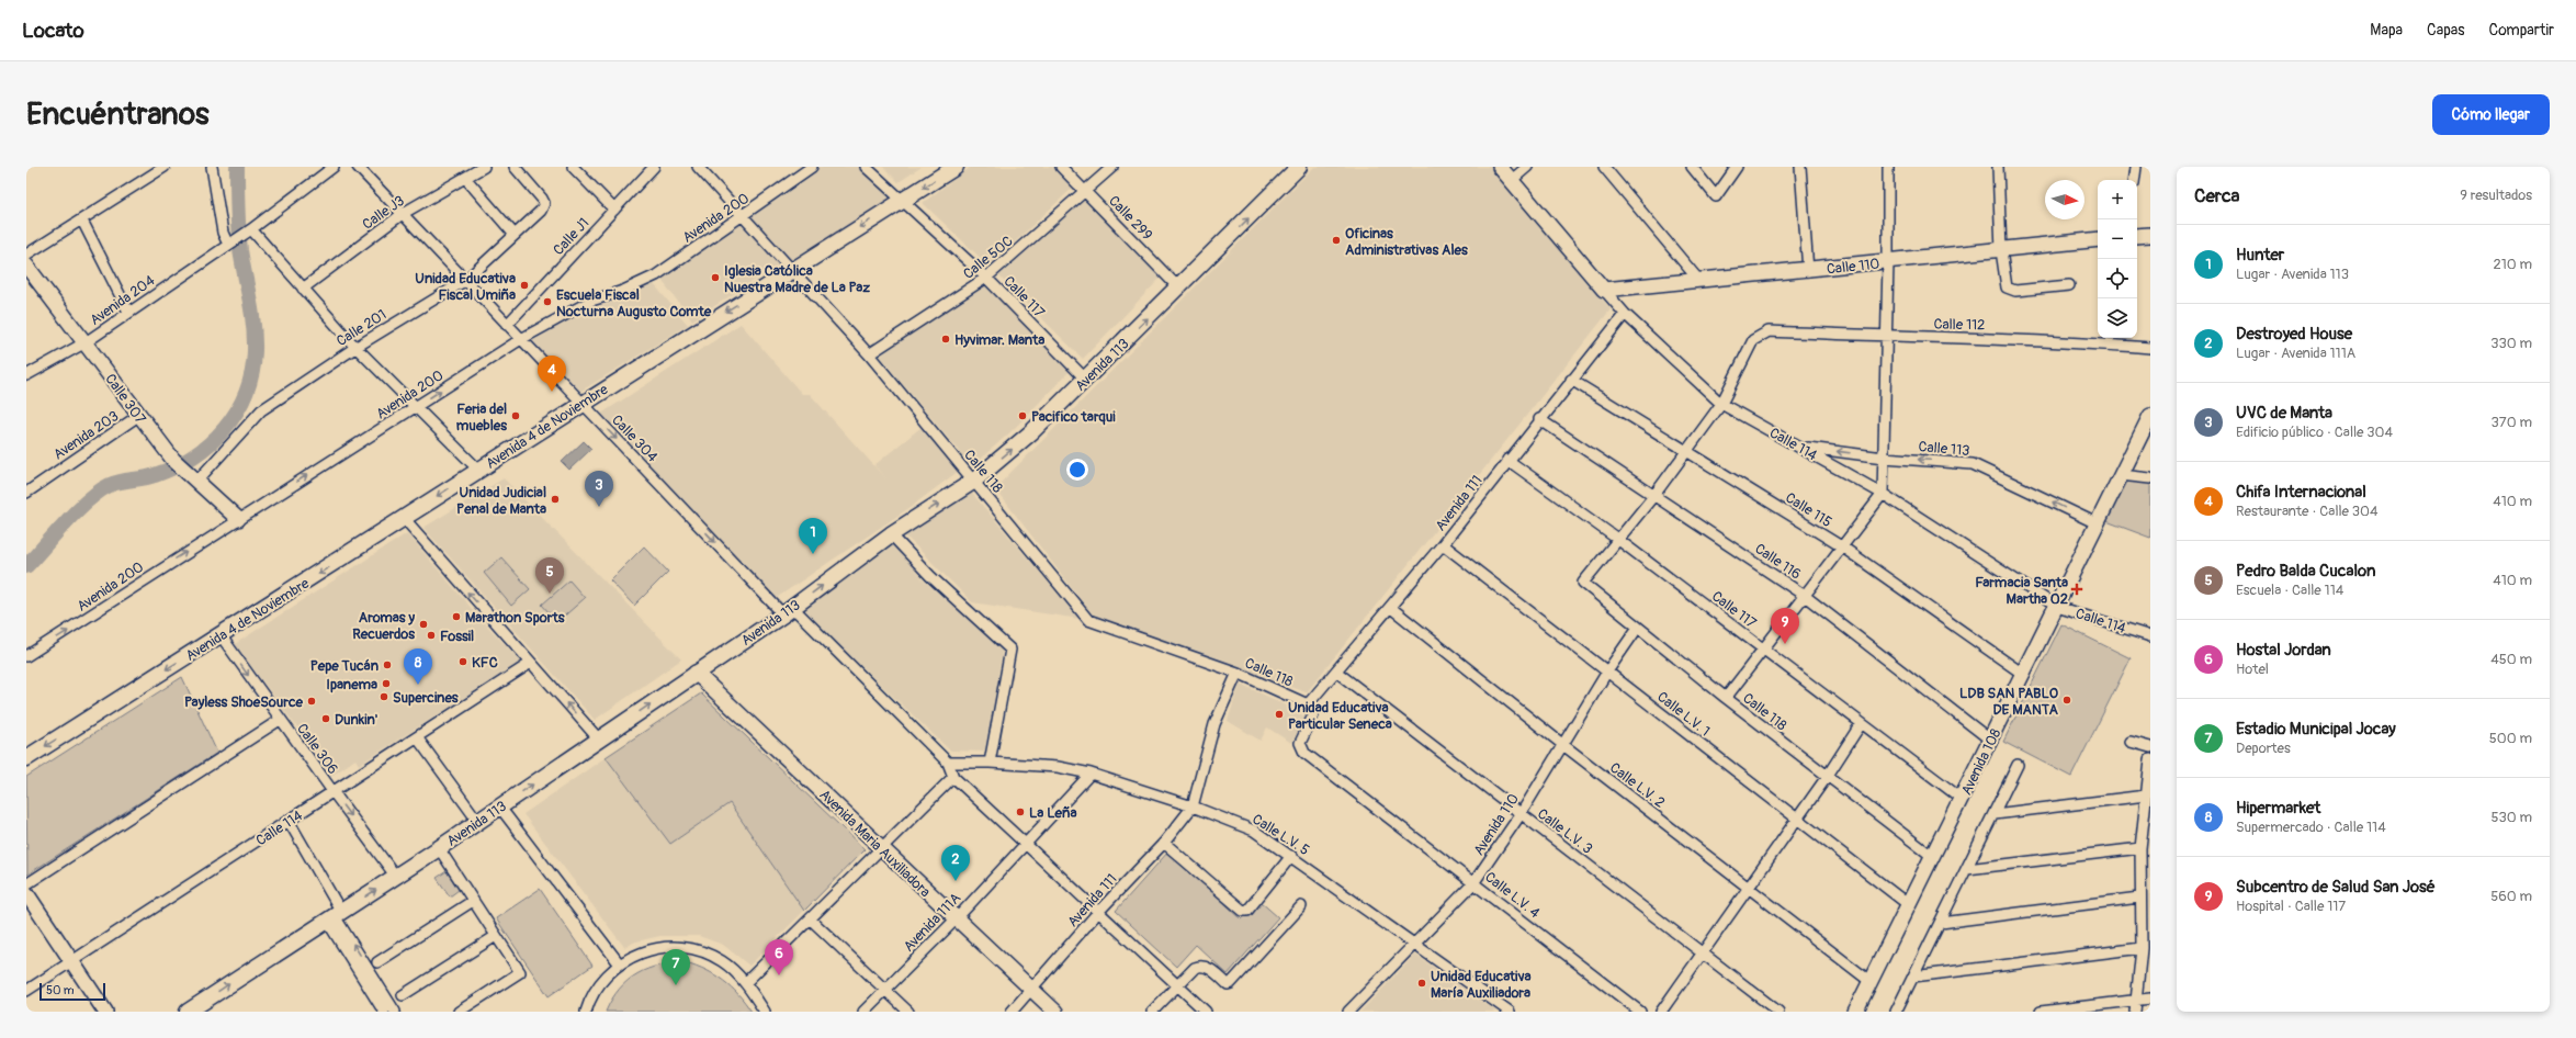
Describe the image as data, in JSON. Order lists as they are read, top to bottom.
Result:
{
  "streets": {
    "main road": ["Avenida 113", "Avenida 4 de Noviembre"],
    "street": [
      "Calle J3",
      "Avenida 200",
      "Calle 299",
      "Calle J1",
      "Calle 50C",
      "Calle 110",
      "Calle 117",
      "Avenida 204",
      "Calle 112",
      "Calle 201",
      "Calle 307",
      "Avenida 203",
      "Calle 304",
      "Calle 114",
      "Calle 113",
      "Calle 118",
      "Avenida 111",
      "Calle 115",
      "Calle 116",
      "Calle L.V. 1",
      "Calle 306",
      "Avenida 108",
      "Calle L.V. 2",
      "Avenida 110",
      "Calle L.V. 3",
      "Calle L.V. 5",
      "Avenida Maria Auxiliadora",
      "Calle L.V. 4",
      "Avenida 111A"
    ]
  },
  "crossings": [
    ["Calle J3", "Calle 304"],
    ["Avenida 200", "Calle 307"],
    ["Avenida 200", "Calle 304"],
    ["Avenida 200", "Calle 118"],
    ["Calle 299", "Calle 50C"],
    ["Calle 299", "Avenida 113"],
    ["Calle J1", "Calle 304"],
    ["Calle 50C", "Calle 117"],
    ["Calle 50C", "Calle 118"],
    ["Calle 110", "Calle 114"],
    ["Calle 117", "Avenida 113"],
    ["Calle 117", "Avenida 4 de Noviembre"],
    ["Calle 117", "Calle 118"],
    ["Calle 117", "Avenida 111"],
    ["Calle 117", "Avenida 108"],
    ["Avenida 204", "Calle 307"],
    ["Calle 112", "Calle 114"],
    ["Calle 201", "Calle 307"],
    ["Calle 201", "Calle 304"],
    ["Avenida 113", "Calle 304"],
    ["Avenida 113", "Calle 118"],
    ["Avenida 113", "Calle 306"],
    ["Avenida 113", "Avenida Maria Auxiliadora"],
    ["Calle 307", "Avenida 203"],
    ["Avenida 4 de Noviembre", "Calle 304"],
    ["Avenida 4 de Noviembre", "Calle 118"],
    ["Avenida 4 de Noviembre", "Calle 306"],
    ["Calle 304", "Calle L.V. 5"],
    ["Calle 114", "Calle 113"],
    ["Calle 114", "Avenida 111"],
    ["Calle 114", "Calle 306"],
    ["Calle 114", "Avenida 108"],
    ["Calle 113", "Avenida 108"],
    ["Calle 118", "Avenida 111"],
    ["Calle 118", "Avenida 108"],
    ["Calle 118", "Avenida 110"],
    ["Calle 118", "Calle L.V. 4"],
    ["Avenida 111", "Calle 115"],
    ["Avenida 111", "Calle 116"],
    ["Avenida 111", "Calle L.V. 1"],
    ["Avenida 111", "Calle L.V. 2"],
    ["Avenida 111", "Calle L.V. 3"],
    ["Avenida 111", "Calle L.V. 5"],
    ["Avenida 111", "Avenida Maria Auxiliadora"],
    ["Avenida 111", "Calle L.V. 4"],
    ["Calle 115", "Avenida 108"],
    ["Calle 116", "Avenida 108"],
    ["Calle L.V. 1", "Avenida 108"],
    ["Calle L.V. 1", "Avenida 110"],
    ["Avenida 108", "Calle L.V. 2"],
    ["Calle L.V. 2", "Avenida 110"],
    ["Avenida 110", "Calle L.V. 3"],
    ["Avenida 110", "Calle L.V. 5"],
    ["Avenida 110", "Calle L.V. 4"],
    ["Calle L.V. 5", "Avenida 111A"],
    ["Avenida Maria Auxiliadora", "Avenida 111A"]
  ],
  "one_way": [
    "Avenida 200",
    "Avenida 113",
    "Avenida 4 de Noviembre",
    "Calle 113"
  ],
  "places": {
    "other": [
      "Oficinas Administrativas Ales",
      "Iglesia Católica Nuestra Madre de La Paz",
      "Unidad Educativa Fiscal Umiña",
      "Escuela Fiscal Nocturna Augusto Comte",
      "Hyvimar. Manta",
      "Feria del muebles",
      "Pacifico tarqui",
      "Unidad Judicial Penal de Manta",
      "Marathon Sports",
      "Aromas y Recuerdos",
      "Fossil",
      "KFC",
      "Pepe Tucán",
      "Ipanema",
      "Supercines",
      "LDB SAN PABLO DE MANTA",
      "Payless ShoeSource",
      "Unidad Educativa Particular Seneca",
      "Dunkin'",
      "La Leña",
      "Unidad Educativa María Auxiliadora"
    ],
    "health": ["Farmacia Santa Martha 02"]
  },
  "scale_bar": "50 m",
  "north": "right",
  "page": {
    "header": "Locato",
    "nav": ["Mapa", "Capas", "Compartir"],
    "buttons": "Cómo llegar",
    "title": "Encuéntranos",
    "heading": ["Cerca", "9 resultados"],
    "map_buttons": ["+", "−"],
    "list": [
      {
        "mark": "1",
        "name": "Hunter",
        "note": "Lugar · Avenida 113",
        "value": "210 m"
      },
      {
        "mark": "2",
        "name": "Destroyed House",
        "note": "Lugar · Avenida 111A",
        "value": "330 m"
      },
      {
        "mark": "3",
        "name": "UVC de Manta",
        "note": "Edificio público · Calle 304",
        "value": "370 m"
      },
      {
        "mark": "4",
        "name": "Chifa Internacional",
        "note": "Restaurante · Calle 304",
        "value": "410 m"
      },
      {
        "mark": "5",
        "name": "Pedro Balda Cucalon",
        "note": "Escuela · Calle 114",
        "value": "410 m"
      },
      {
        "mark": "6",
        "name": "Hostal Jordan",
        "note": "Hotel",
        "value": "450 m"
      },
      {
        "mark": "7",
        "name": "Estadio Municipal Jocay",
        "note": "Deportes",
        "value": "500 m"
      },
      {
        "mark": "8",
        "name": "Hipermarket",
        "note": "Supermercado · Calle 114",
        "value": "530 m"
      },
      {
        "mark": "9",
        "name": "Subcentro de Salud San José",
        "note": "Hospital · Calle 117",
        "value": "560 m"
      }
    ],
    "pins": [
      "4",
      "3",
      "1",
      "5",
      "9",
      "8",
      "2",
      "6",
      "7"
    ],
    "scale": "50 m"
  }
}
